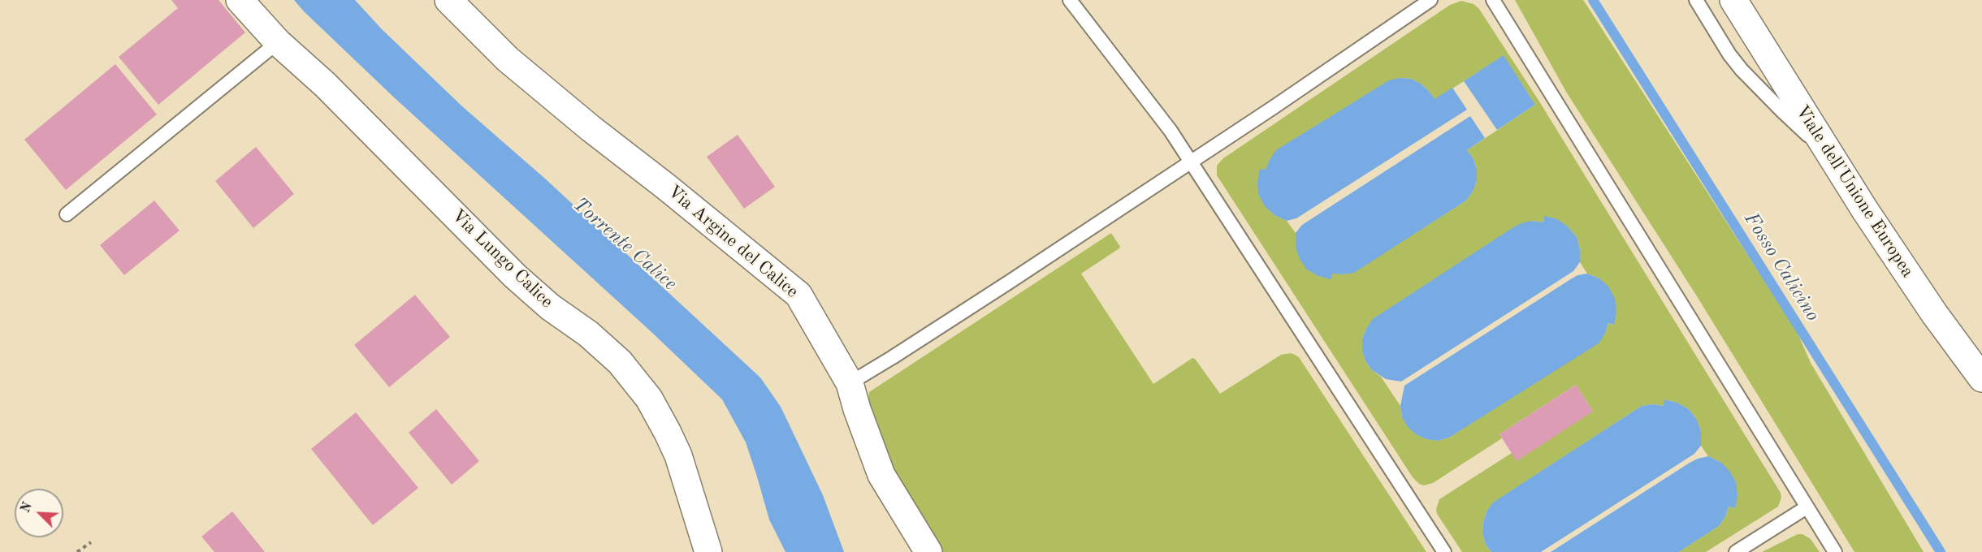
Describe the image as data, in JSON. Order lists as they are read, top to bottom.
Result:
{
  "streets": {
    "street": ["Viale dell'Unione Europea", "Via Argine del Calice", "Via Lungo Calice"]
  },
  "water": ["Torrente Calice", "Fosso Calicino"],
  "north": "top left"
}
